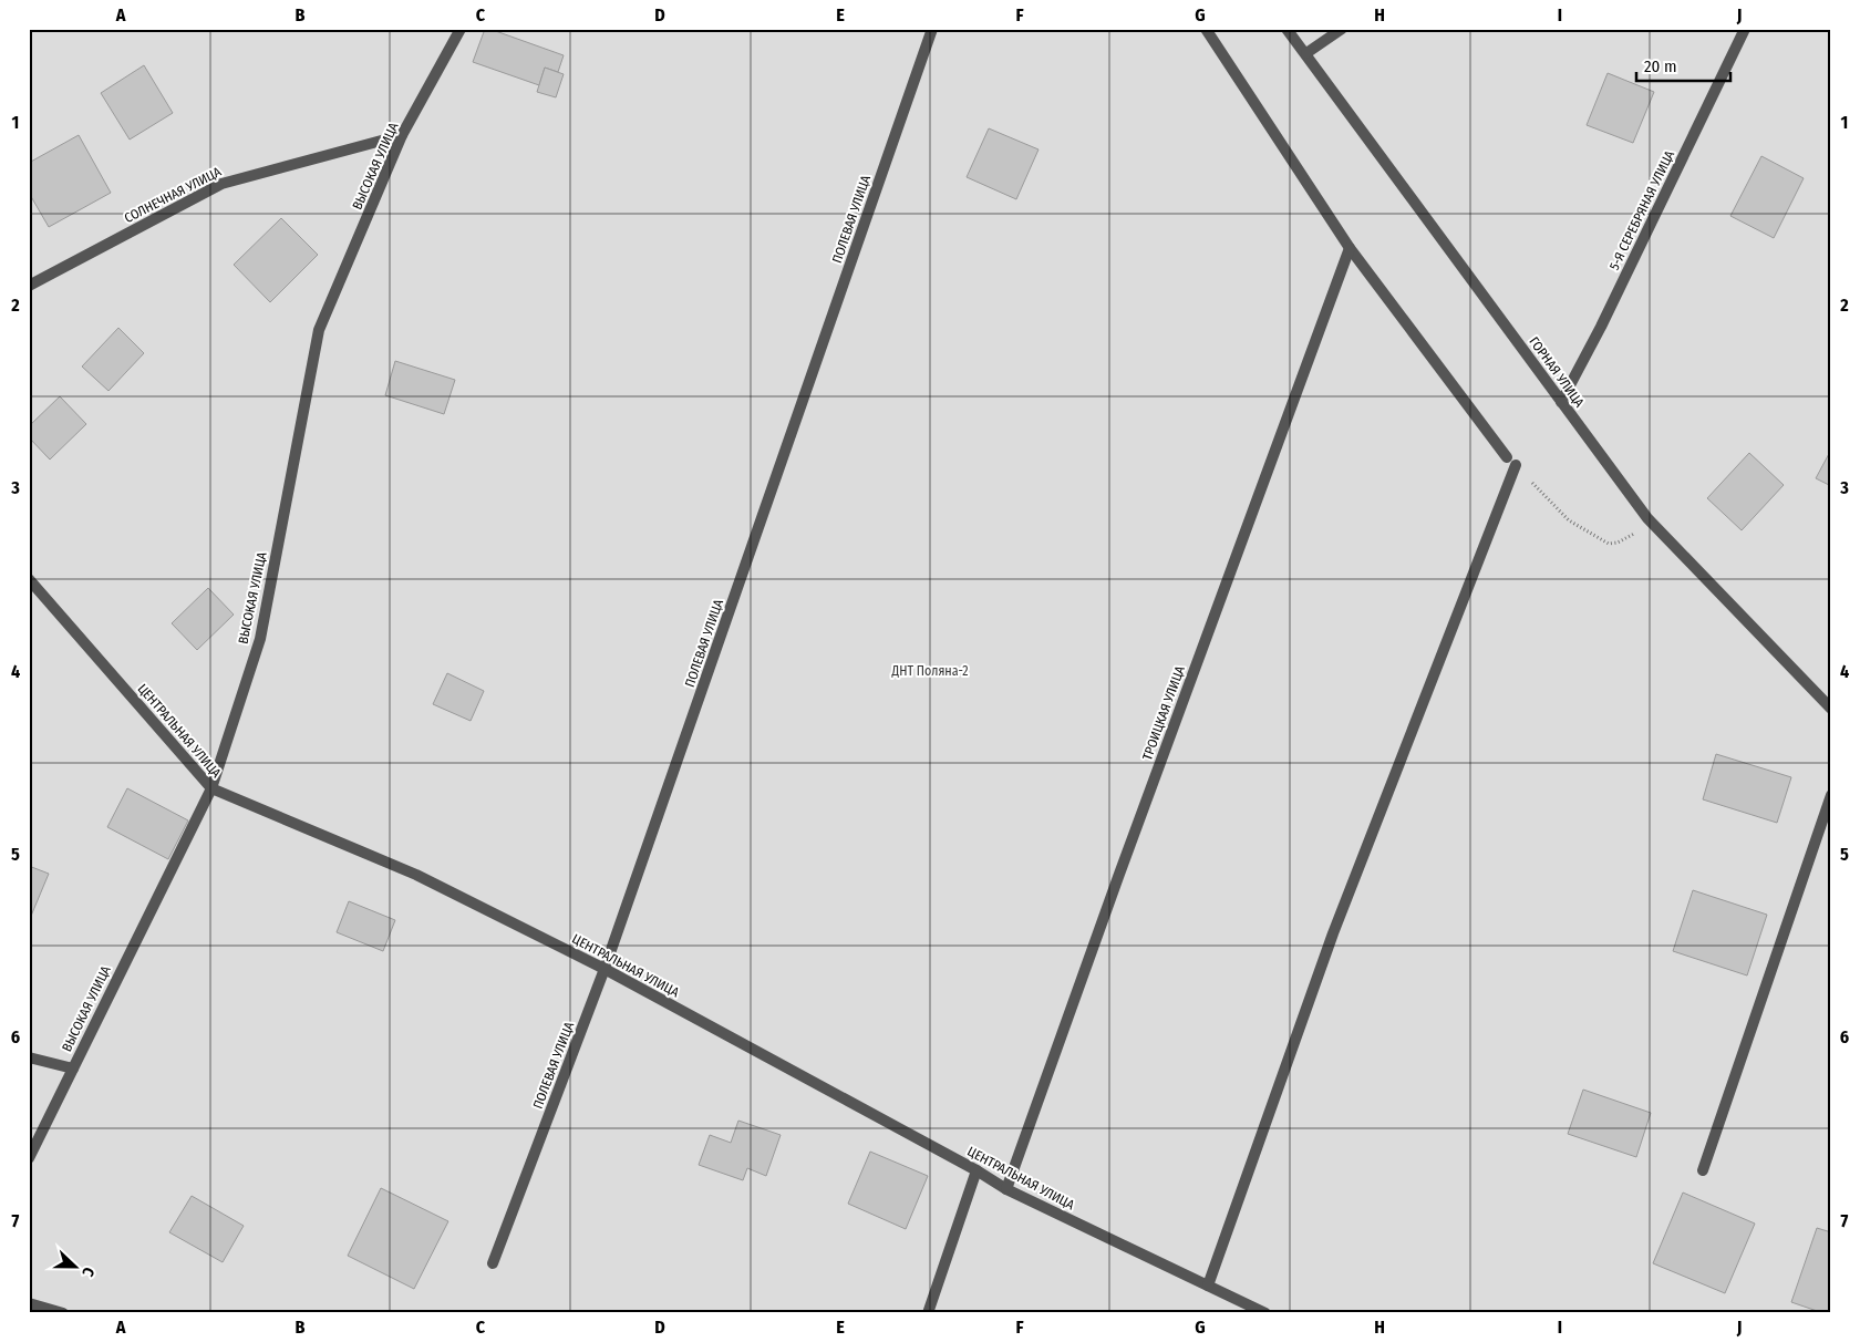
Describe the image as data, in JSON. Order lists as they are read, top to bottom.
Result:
{
  "streets": {
    "street": [
      "ВЫСОКАЯ УЛИЦА",
      "СОЛНЕЧНАЯ УЛИЦА",
      "5-Я СЕРЕБРЯНАЯ УЛИЦА",
      "ПОЛЕВАЯ УЛИЦА",
      "ГОРНАЯ УЛИЦА",
      "ТРОИЦКАЯ УЛИЦА",
      "ЦЕНТРАЛЬНАЯ УЛИЦА"
    ]
  },
  "crossings": [
    ["ВЫСОКАЯ УЛИЦА", "СОЛНЕЧНАЯ УЛИЦА"],
    ["ВЫСОКАЯ УЛИЦА", "ЦЕНТРАЛЬНАЯ УЛИЦА"],
    ["5-Я СЕРЕБРЯНАЯ УЛИЦА", "ГОРНАЯ УЛИЦА"],
    ["ПОЛЕВАЯ УЛИЦА", "ЦЕНТРАЛЬНАЯ УЛИЦА"],
    ["ТРОИЦКАЯ УЛИЦА", "ЦЕНТРАЛЬНАЯ УЛИЦА"]
  ],
  "parks": ["ДНТ Поляна-2"],
  "scale_bar": "20 m",
  "north": "right",
  "grid": {
    "columns": [
      "A",
      "B",
      "C",
      "D",
      "E",
      "F",
      "G",
      "H",
      "I",
      "J"
    ],
    "rows": [
      "1",
      "2",
      "3",
      "4",
      "5",
      "6",
      "7"
    ]
  }
}
